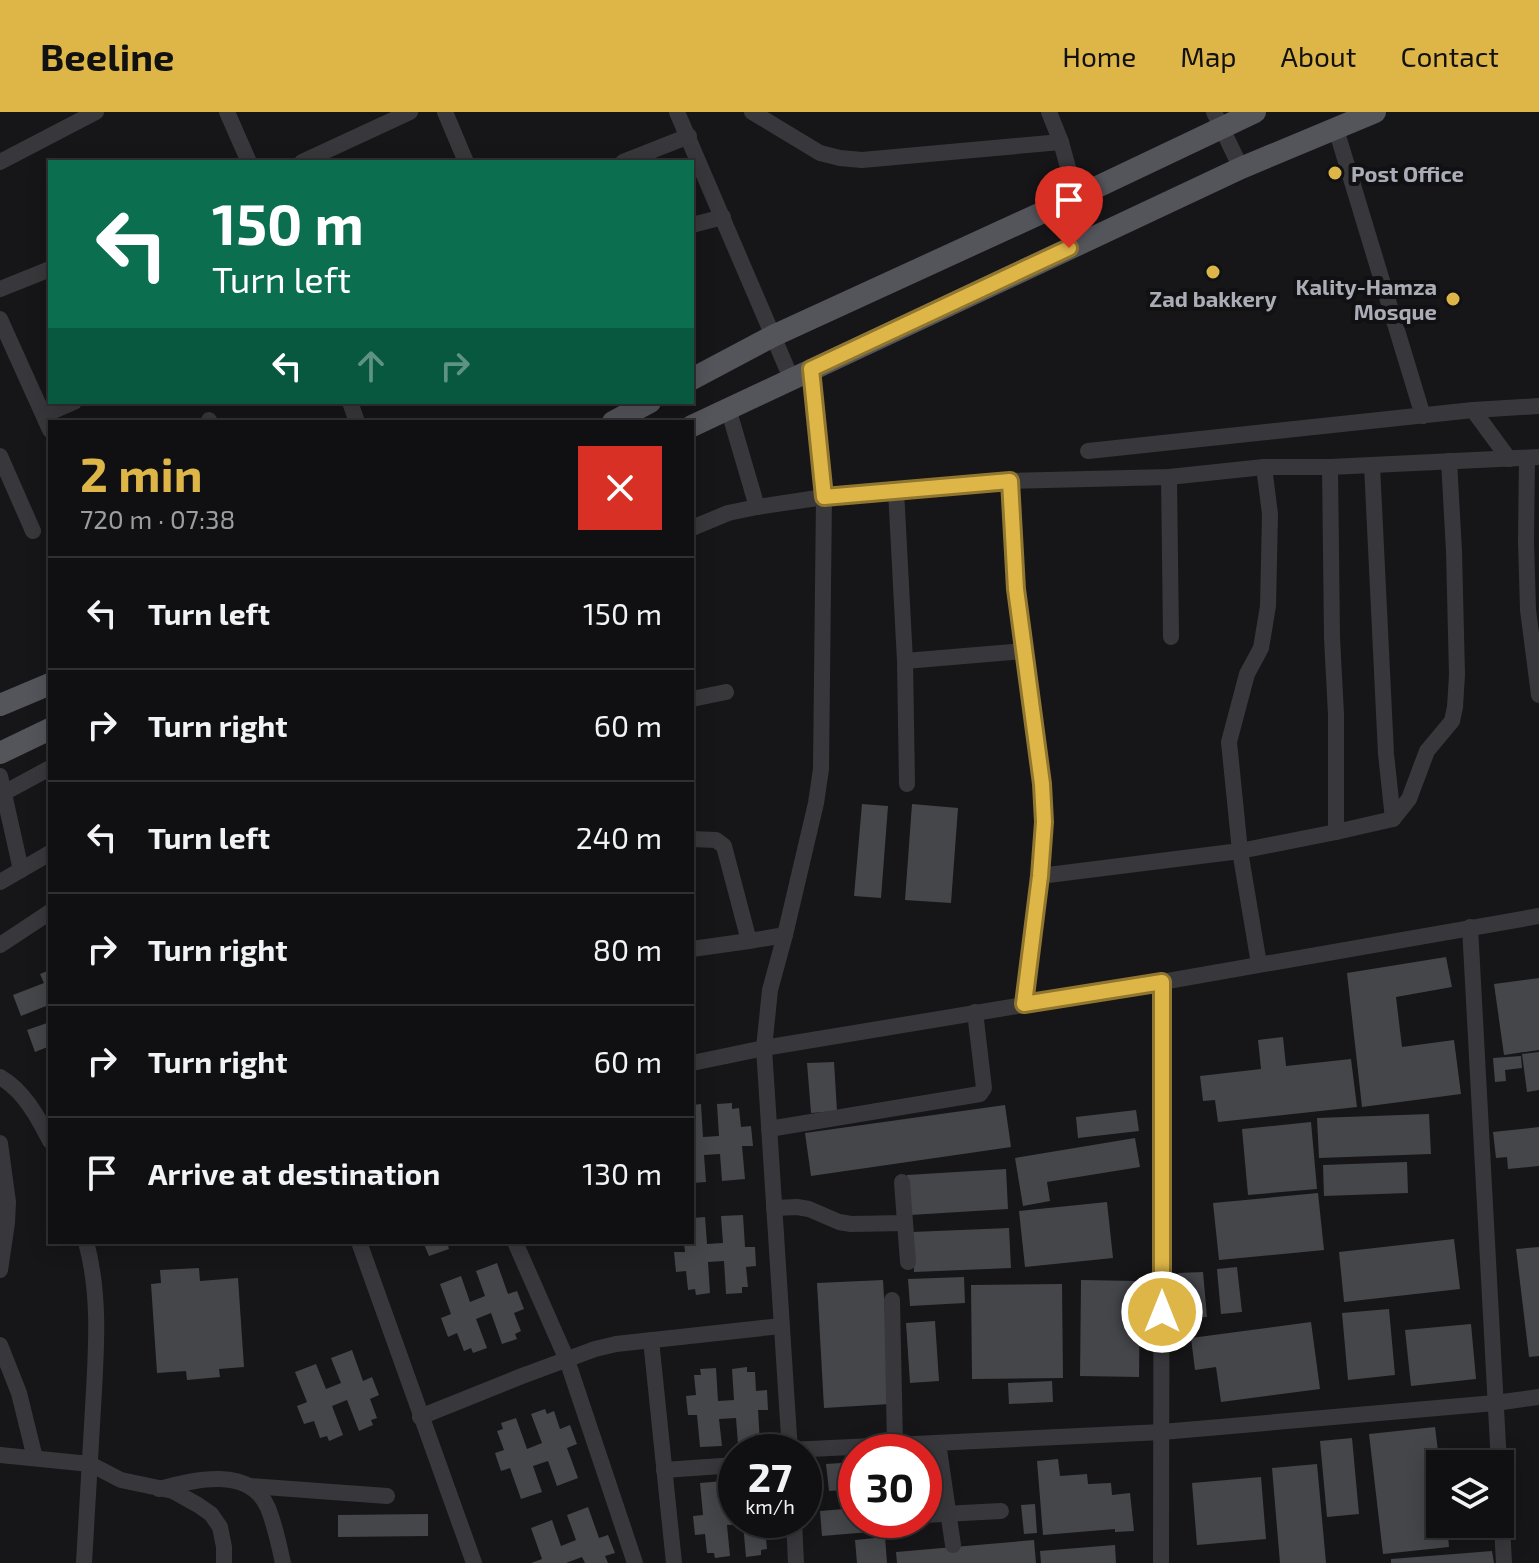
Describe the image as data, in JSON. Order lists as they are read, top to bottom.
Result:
{
  "places": ["Post Office", "Zad bakkery", "Kality-Hamza Mosque"],
  "page": {
    "header": "Beeline",
    "nav": [
      "Home",
      "Map",
      "About",
      "Contact"
    ],
    "turn": ["150 m", "Turn left"],
    "heading": ["2 min", "720 m · 07:38"],
    "list": [
      {
        "name": "Turn left",
        "value": "150 m"
      },
      {
        "name": "Turn right",
        "value": "60 m"
      },
      {
        "name": "Turn left",
        "value": "240 m"
      },
      {
        "name": "Turn right",
        "value": "80 m"
      },
      {
        "name": "Turn right",
        "value": "60 m"
      },
      {
        "name": "Arrive at destination",
        "value": "130 m"
      }
    ],
    "speed": "27 km/h",
    "limit": "30"
  }
}
